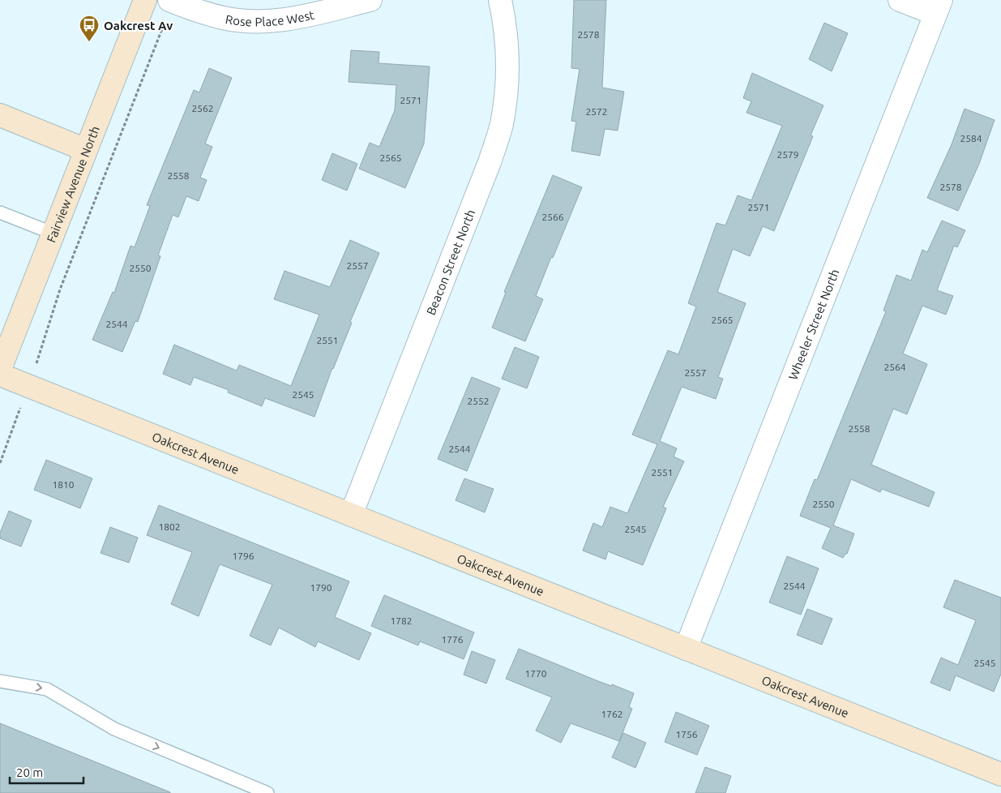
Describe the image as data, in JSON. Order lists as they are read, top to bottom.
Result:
{
  "streets": {
    "street": [
      "Rose Place West",
      "Fairview Avenue North",
      "Beacon Street North",
      "Wheeler Street North",
      "Oakcrest Avenue"
    ]
  },
  "crossings": [
    ["Beacon Street North", "Oakcrest Avenue"],
    ["Wheeler Street North", "Oakcrest Avenue"]
  ],
  "places": {
    "bus stop": ["Oakcrest Av"]
  },
  "house_numbers": [
    "2578",
    "2571",
    "2562",
    "2572",
    "2584",
    "2579",
    "2565",
    "2558",
    "2578",
    "2571",
    "2566",
    "2557",
    "2550",
    "2565",
    "2544",
    "2551",
    "2564",
    "2557",
    "2545",
    "2552",
    "2558",
    "2544",
    "2551",
    "1810",
    "2550",
    "1802",
    "2545",
    "1796",
    "2544",
    "1790",
    "1782",
    "1776",
    "2545",
    "1770",
    "1762",
    "1756"
  ],
  "scale_bar": "20 m"
}
